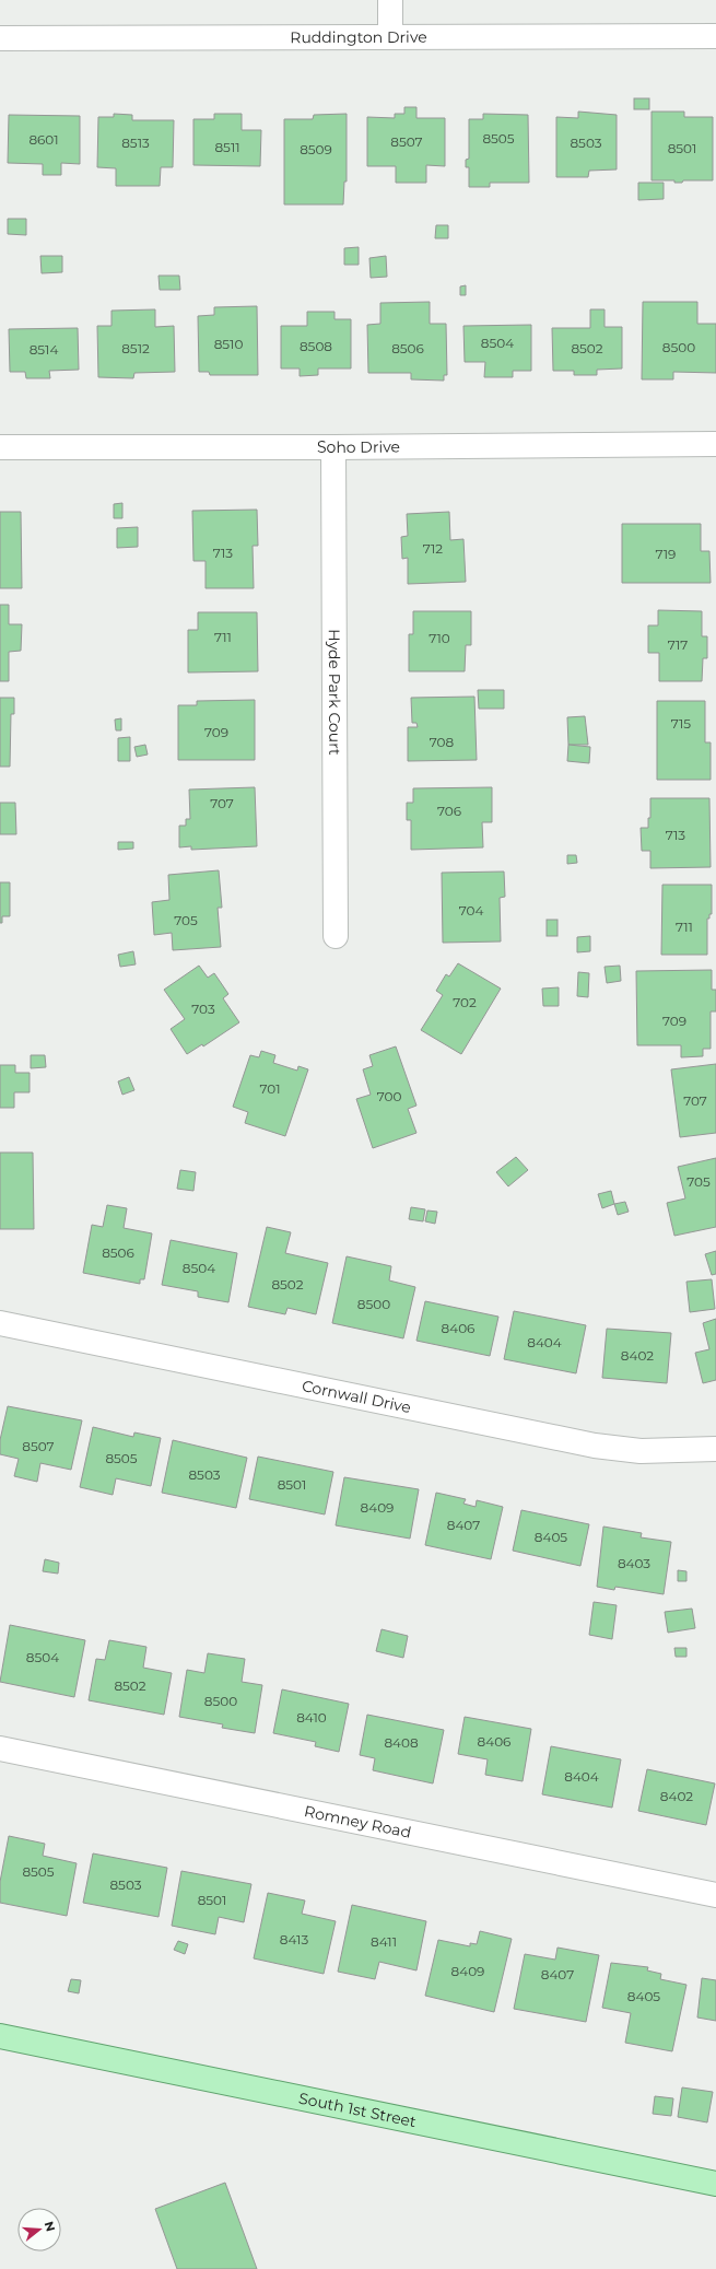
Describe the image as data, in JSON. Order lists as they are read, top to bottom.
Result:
{
  "streets": {
    "main road": ["South 1st Street"],
    "street": [
      "Ruddington Drive",
      "Soho Drive",
      "Hyde Park Court",
      "Cornwall Drive",
      "Romney Road"
    ]
  },
  "crossings": [
    ["Soho Drive", "Hyde Park Court"]
  ],
  "house_numbers": [
    "8505",
    "8601",
    "8507",
    "8513",
    "8503",
    "8511",
    "8501",
    "8509",
    "8504",
    "8510",
    "8508",
    "8500",
    "8512",
    "8506",
    "8502",
    "8514",
    "712",
    "713",
    "719",
    "711",
    "710",
    "717",
    "715",
    "709",
    "708",
    "707",
    "706",
    "713",
    "704",
    "705",
    "711",
    "702",
    "703",
    "709",
    "701",
    "700",
    "707",
    "705",
    "8506",
    "8504",
    "8502",
    "8500",
    "8406",
    "8404",
    "8402",
    "8507",
    "8505",
    "8503",
    "8501",
    "8409",
    "8407",
    "8405",
    "8403",
    "8504",
    "8502",
    "8500",
    "8410",
    "8406",
    "8408",
    "8404",
    "8402",
    "8505",
    "8503",
    "8501",
    "8413",
    "8411",
    "8409",
    "8407",
    "8405"
  ],
  "north": "right"
}
